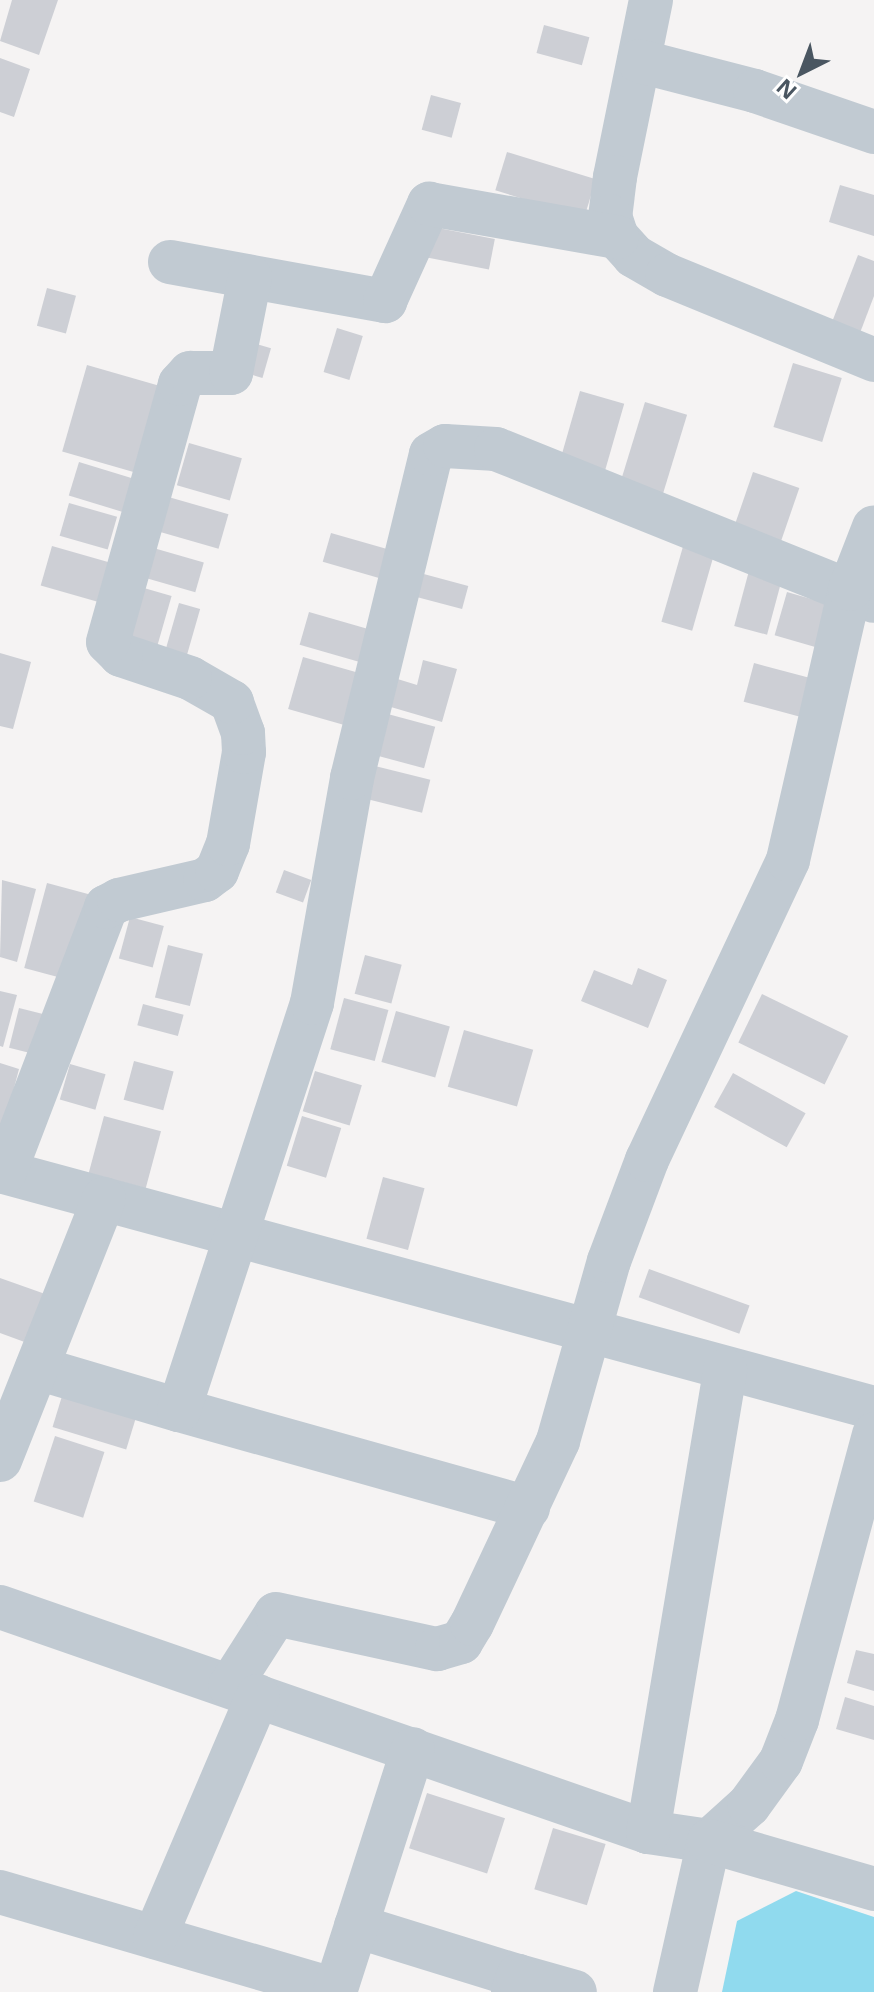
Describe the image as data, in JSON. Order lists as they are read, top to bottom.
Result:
{
  "north": "bottom left"
}
